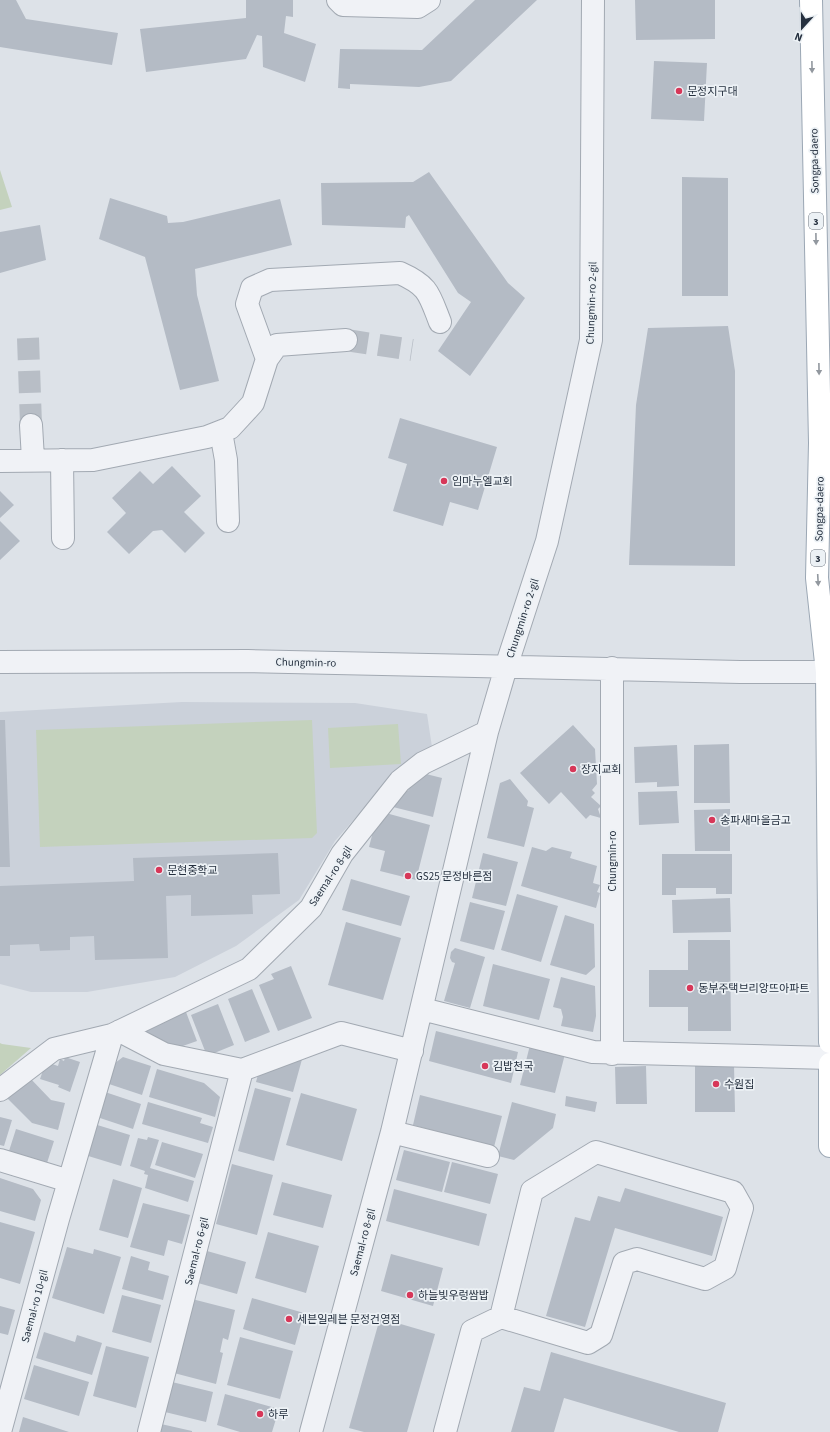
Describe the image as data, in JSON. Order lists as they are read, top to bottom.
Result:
{
  "streets": {
    "main road": ["Songpa-daero", "3"],
    "street": [
      "Chungmin-ro 2-gil",
      "Chungmin-ro",
      "Saemal-ro 8-gil",
      "Saemal-ro 6-gil",
      "Saemal-ro 10-gil"
    ]
  },
  "crossings": [
    ["Songpa-daero", "Chungmin-ro"],
    ["Chungmin-ro 2-gil", "Chungmin-ro"],
    ["Chungmin-ro 2-gil", "Saemal-ro 8-gil"],
    ["Chungmin-ro", "Saemal-ro 8-gil"],
    ["Saemal-ro 8-gil", "Saemal-ro 10-gil"]
  ],
  "one_way": ["Songpa-daero"],
  "places": [
    "문정지구대",
    "임마누엘교회",
    "장지교회",
    "송파새마을금고",
    "문현중학교",
    "GS25 문정바른점",
    "동부주택브리앙뜨아파트",
    "김밥천국",
    "수원집",
    "하늘빛우렁쌈밥",
    "세븐일레븐 문정건영점",
    "하루"
  ],
  "north": "bottom"
}
